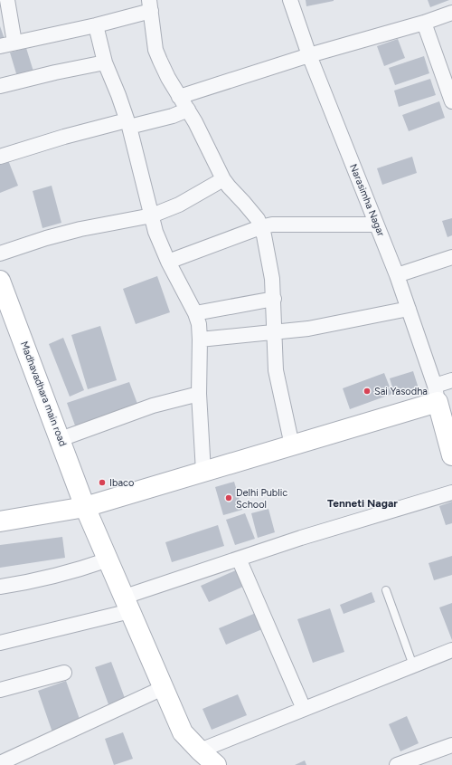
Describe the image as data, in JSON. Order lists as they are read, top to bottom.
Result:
{
  "streets": {
    "main road": ["Madhavadhara main road"],
    "street": ["Narasimha Nagar"]
  },
  "districts": ["Tenneti Nagar"],
  "places": ["Sai Yasodha", "Ibaco", "Delhi Public School"]
}
